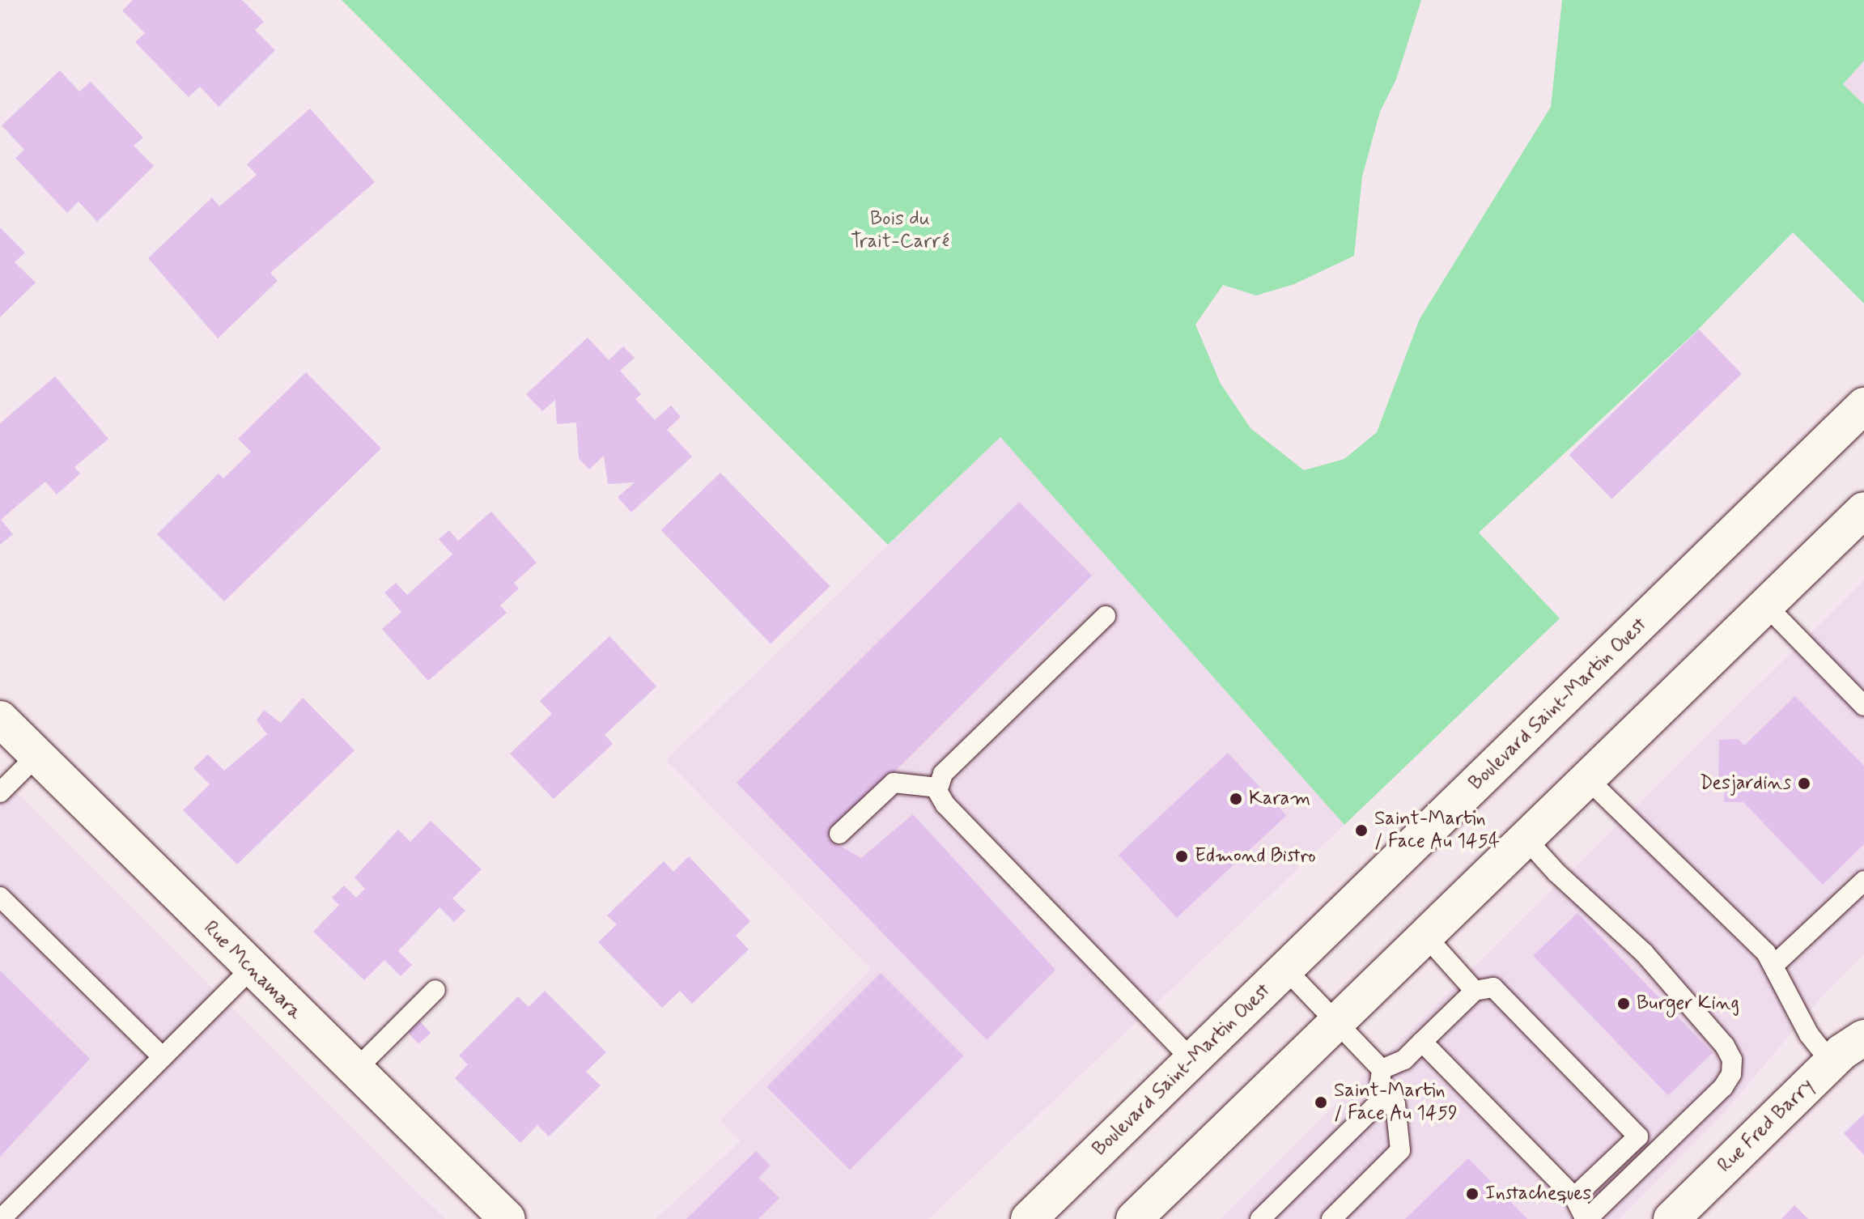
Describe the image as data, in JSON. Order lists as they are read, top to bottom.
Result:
{
  "streets": {
    "main road": ["Boulevard Saint-Martin Ouest", "Rue Mcnamara", "Rue Fred Barry"]
  },
  "parks": ["Bois du Trait-Carré"],
  "places": [
    "Desjardins",
    "Karam",
    "Saint-Martin / Face Au 1454",
    "Edmond Bistro",
    "Burger King",
    "Saint-Martin / Face Au 1459",
    "Instacheques"
  ]
}
